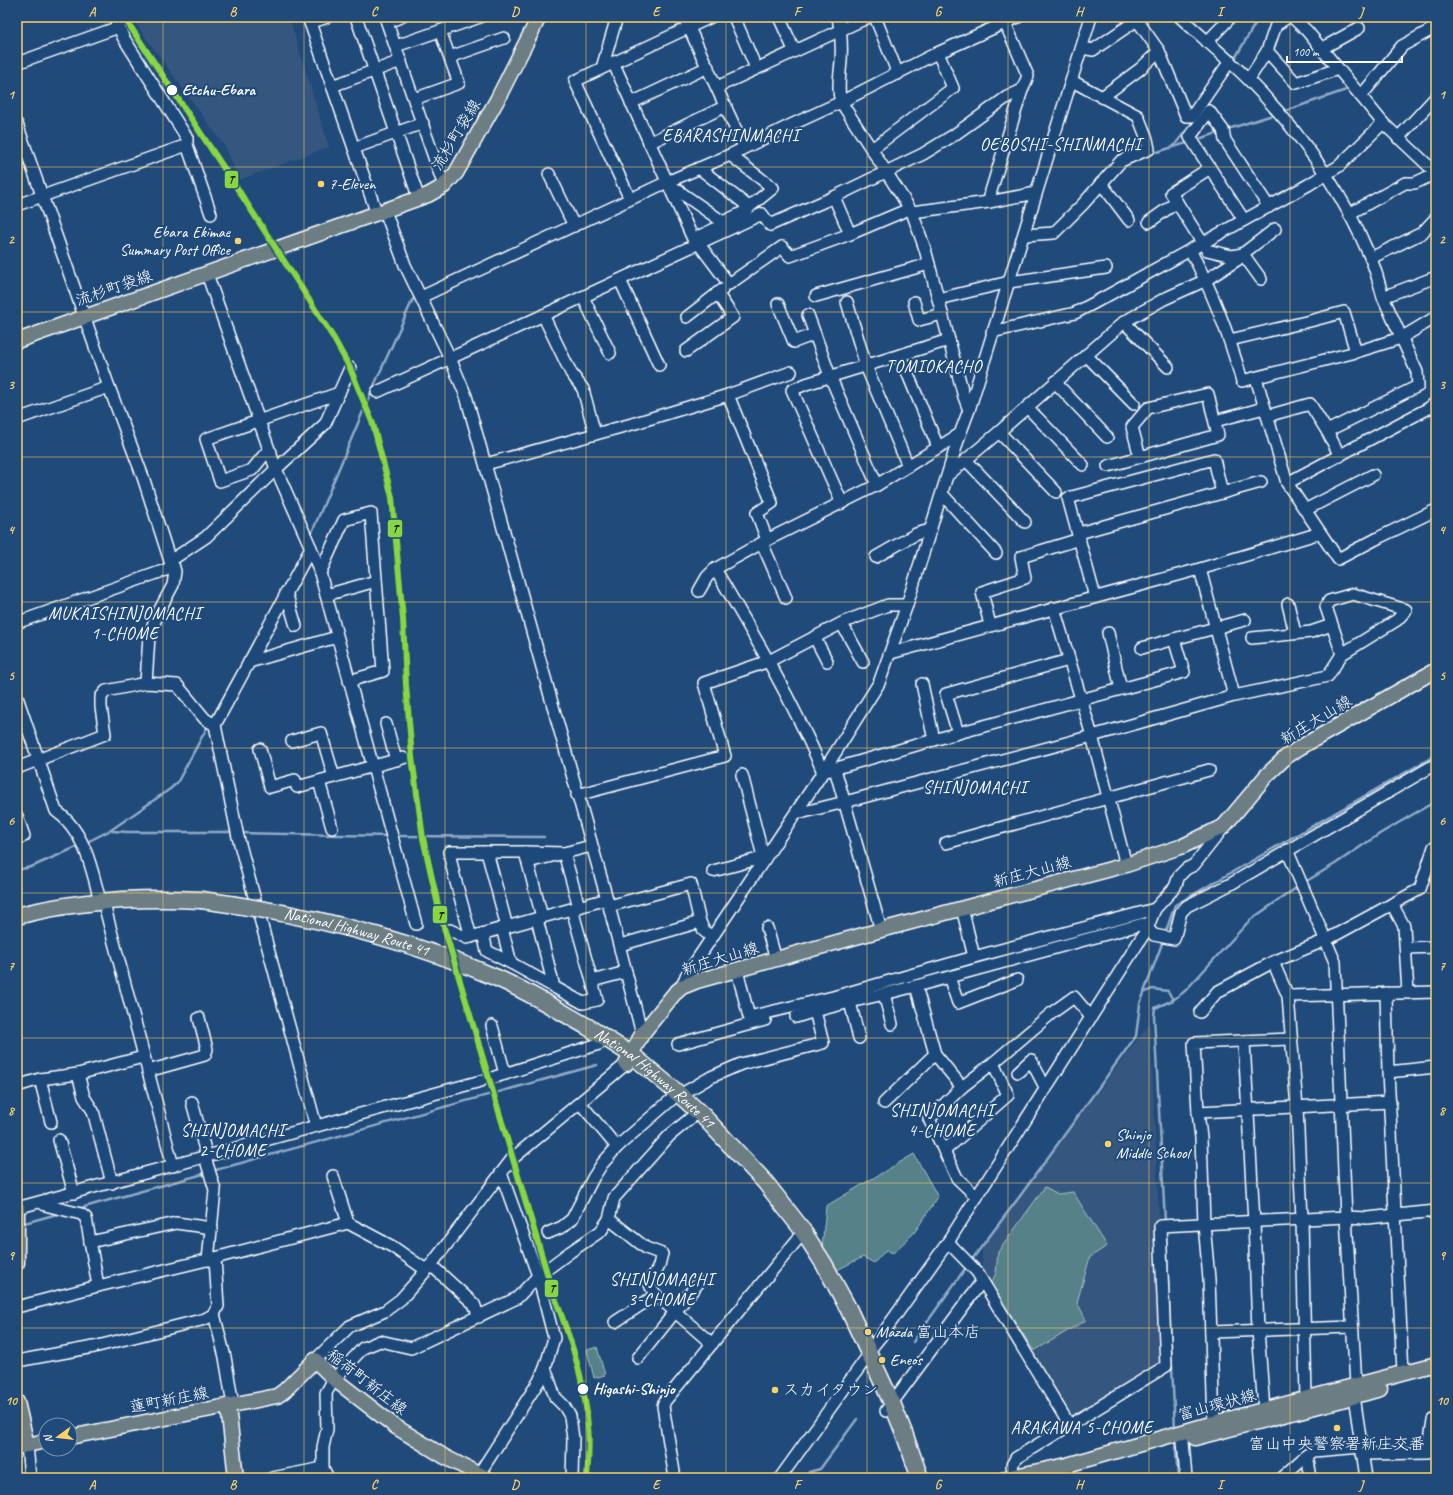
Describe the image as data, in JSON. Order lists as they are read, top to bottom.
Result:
{
  "streets": {
    "highway": ["National Highway Route 41"],
    "main road": [
      "流杉町袋線",
      "新庄大山線",
      "稲荷町新庄線",
      "蓮町新庄線",
      "富山環状線"
    ]
  },
  "crossings": [
    ["新庄大山線", "National Highway Route 41"],
    ["稲荷町新庄線", "蓮町新庄線"]
  ],
  "districts": [
    "EBARASHINMACHI",
    "OEBOSHI-SHINMACHI",
    "TOMIOKACHO",
    "MUKAISHINJOMACHI 1-CHOME",
    "SHINJOMACHI",
    "SHINJOMACHI 4-CHOME",
    "SHINJOMACHI 2-CHOME",
    "SHINJOMACHI 3-CHOME",
    "ARAKAWA 5-CHOME"
  ],
  "places": [
    "Etchu-Ebara",
    "7-Eleven",
    "Ebara Ekimae Summary Post Office",
    "Shinjo Middle School",
    "Mazda 富山本店",
    "Eneos",
    "Higashi-Shinjo",
    "スカイタウン",
    "富山中央警察署新庄交番"
  ],
  "lines": ["transit line T"],
  "scale_bar": "100 m",
  "north": "left",
  "grid": {
    "columns": [
      "A",
      "B",
      "C",
      "D",
      "E",
      "F",
      "G",
      "H",
      "I",
      "J"
    ],
    "rows": [
      "1",
      "2",
      "3",
      "4",
      "5",
      "6",
      "7",
      "8",
      "9",
      "10"
    ]
  }
}
